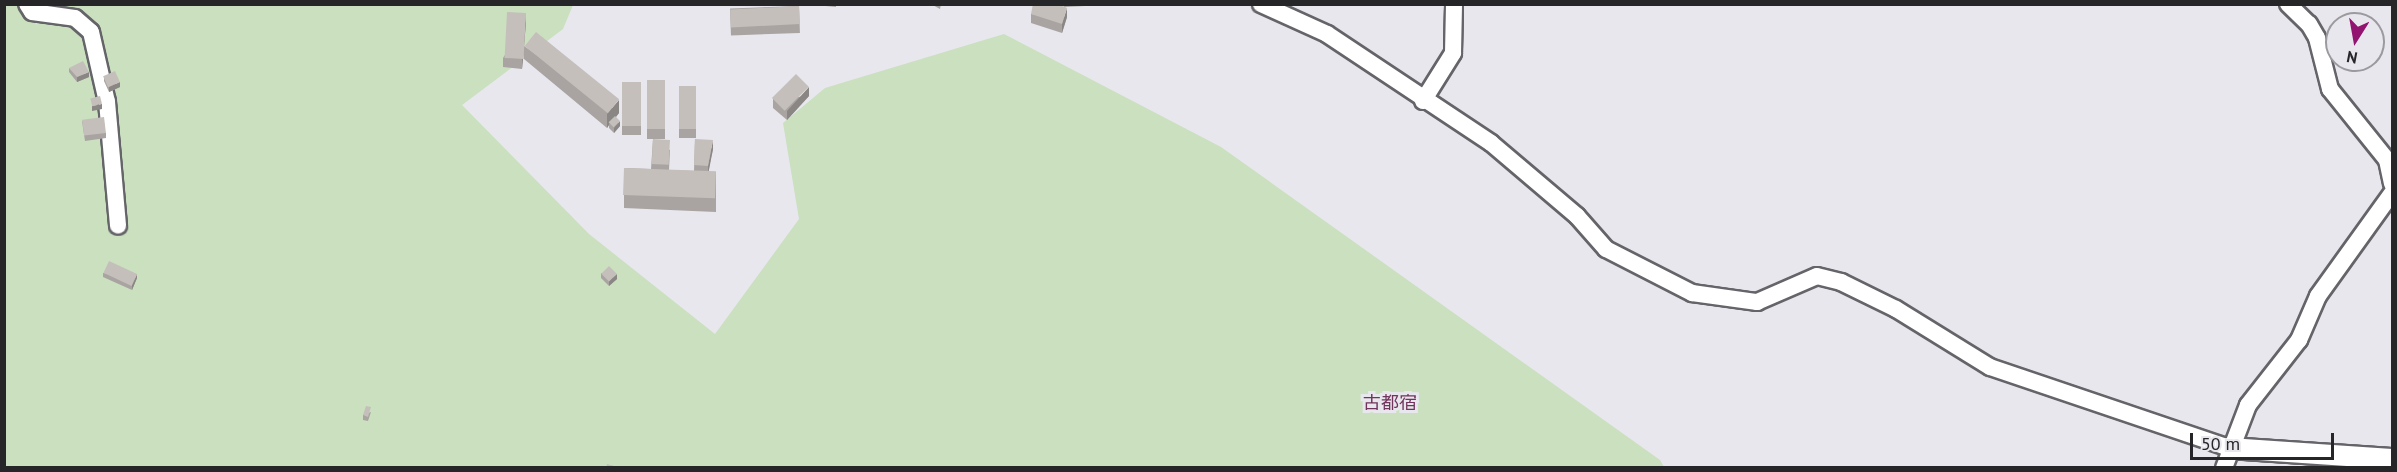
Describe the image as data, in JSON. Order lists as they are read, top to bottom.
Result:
{
  "districts": ["古都宿"],
  "scale_bar": "50 m",
  "north": "bottom"
}
